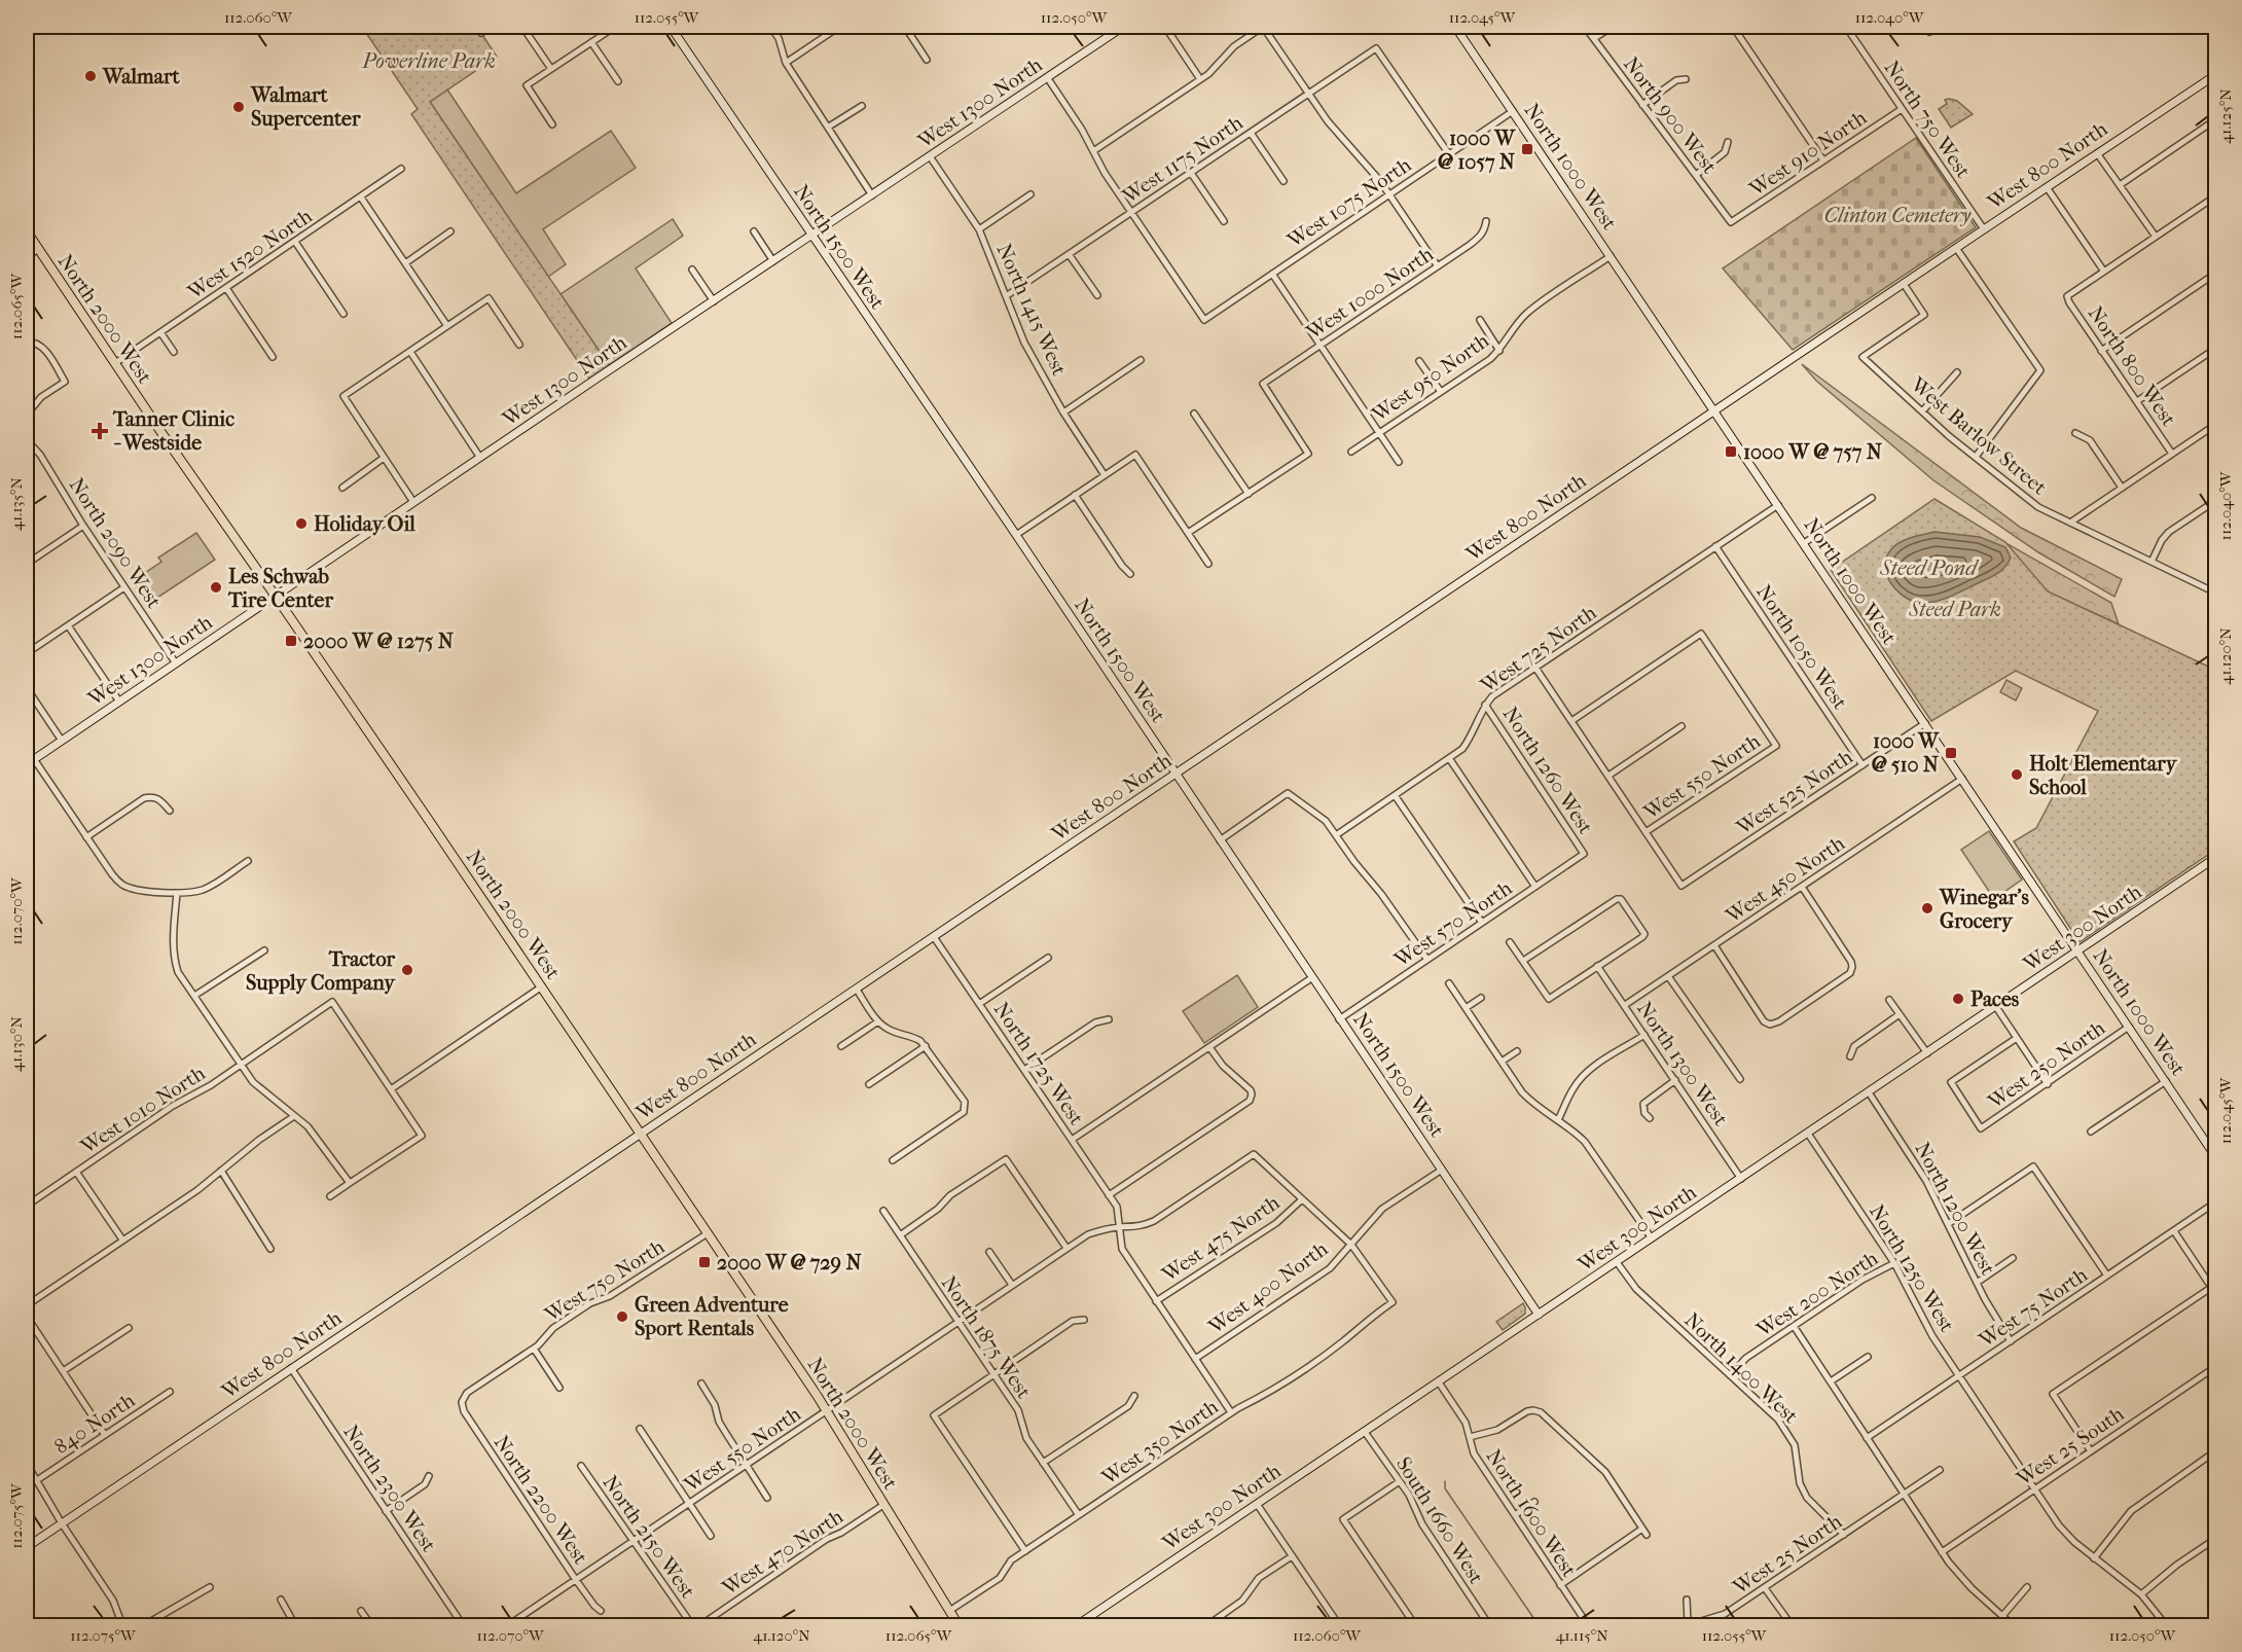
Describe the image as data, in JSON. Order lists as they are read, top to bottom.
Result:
{
  "streets": {
    "main road": ["North 2000 West"],
    "street": [
      "West 1300 North",
      "North 900 West",
      "North 750 West",
      "West 910 North",
      "West 1175 North",
      "West 800 North",
      "North 1000 West",
      "West 1075 North",
      "North 1500 West",
      "West 1520 North",
      "West 1000 North",
      "North 1415 West",
      "North 800 West",
      "West 950 North",
      "West Barlow Street",
      "North 2090 West",
      "North 1050 West",
      "West 725 North",
      "North 1260 West",
      "West 550 North",
      "West 525 North",
      "West 450 North",
      "West 570 North",
      "West 300 North",
      "North 1725 West",
      "North 1300 West",
      "West 250 North",
      "West 1010 North",
      "North 1200 West",
      "West 475 North",
      "North 1250 West",
      "West 750 North",
      "West 400 North",
      "West 200 North",
      "West 75 North",
      "North 1875 West",
      "North 1400 West",
      "840 North",
      "West 350 North",
      "West 25 South",
      "North 2300 West",
      "North 2200 West",
      "North 1600 West",
      "South 1660 West",
      "North 2150 West",
      "West 470 North",
      "West 25 North"
    ]
  },
  "crossings": [
    ["West 1300 North", "North 1500 West"],
    ["West 1300 North", "North 1415 West"],
    ["West 1300 North", "North 2000 West"],
    ["West 1300 North", "North 2090 West"],
    ["North 900 West", "West 910 North"],
    ["North 750 West", "West 910 North"],
    ["North 750 West", "West 800 North"],
    ["West 1175 North", "West 1075 North"],
    ["West 1175 North", "North 1415 West"],
    ["West 800 North", "North 1000 West"],
    ["West 800 North", "North 1500 West"],
    ["West 800 North", "North 2000 West"],
    ["West 800 North", "West Barlow Street"],
    ["West 800 North", "North 1725 West"],
    ["West 800 North", "North 2300 West"],
    ["North 1000 West", "West 1075 North"],
    ["North 1000 West", "West 950 North"],
    ["North 1000 West", "West 725 North"],
    ["North 1000 West", "West 525 North"],
    ["North 1000 West", "West 450 North"],
    ["North 1000 West", "West 300 North"],
    ["North 1000 West", "West 250 North"],
    ["North 1500 West", "West 570 North"],
    ["North 1500 West", "West 300 North"],
    ["North 1500 West", "West 400 North"],
    ["West 1520 North", "North 2000 West"],
    ["North 2000 West", "West 550 North"],
    ["North 2000 West", "West 750 North"],
    ["North 2000 West", "West 350 North"],
    ["North 2000 West", "West 470 North"],
    ["North 1050 West", "West 725 North"],
    ["North 1050 West", "West 525 North"],
    ["West 725 North", "North 1260 West"],
    ["North 1260 West", "West 570 North"],
    ["West 550 North", "West 525 North"],
    ["West 550 North", "North 1725 West"],
    ["West 550 North", "North 1875 West"],
    ["West 550 North", "North 2200 West"],
    ["West 550 North", "North 2150 West"],
    ["West 450 North", "North 1300 West"],
    ["West 300 North", "North 1300 West"],
    ["West 300 North", "North 1200 West"],
    ["West 300 North", "North 1250 West"],
    ["West 300 North", "North 1400 West"],
    ["West 300 North", "North 1600 West"],
    ["West 300 North", "South 1660 West"],
    ["North 1200 West", "West 75 North"],
    ["North 1250 West", "West 200 North"],
    ["North 1250 West", "West 75 North"],
    ["North 1250 West", "West 25 South"],
    ["West 750 North", "North 2200 West"],
    ["West 400 North", "West 350 North"],
    ["West 200 North", "North 1400 West"],
    ["North 1875 West", "West 350 North"],
    ["North 1400 West", "West 25 North"]
  ],
  "water": ["Steed Pond"],
  "parks": ["Powerline Park", "Clinton Cemetery", "Steed Park"],
  "places": {
    "other": [
      "Walmart",
      "Walmart Supercenter",
      "Holiday Oil",
      "Les Schwab Tire Center",
      "Holt Elementary School",
      "Winegar's Grocery",
      "Tractor Supply Company",
      "Paces",
      "Green Adventure Sport Rentals"
    ],
    "transit": [
      "1000 W @ 1057 N",
      "1000 W @ 757 N",
      "2000 W @ 1275 N",
      "1000 W @ 510 N",
      "2000 W @ 729 N"
    ],
    "health": ["Tanner Clinic - Westside"]
  },
  "coordinates": [
    "112.060°W",
    "112.055°W",
    "112.050°W",
    "112.045°W",
    "112.040°W",
    "41.125°N",
    "112.065°W",
    "41.135°N",
    "41.120°N",
    "112.070°W",
    "41.130°N",
    "112.075°W",
    "41.115°N"
  ]
}
